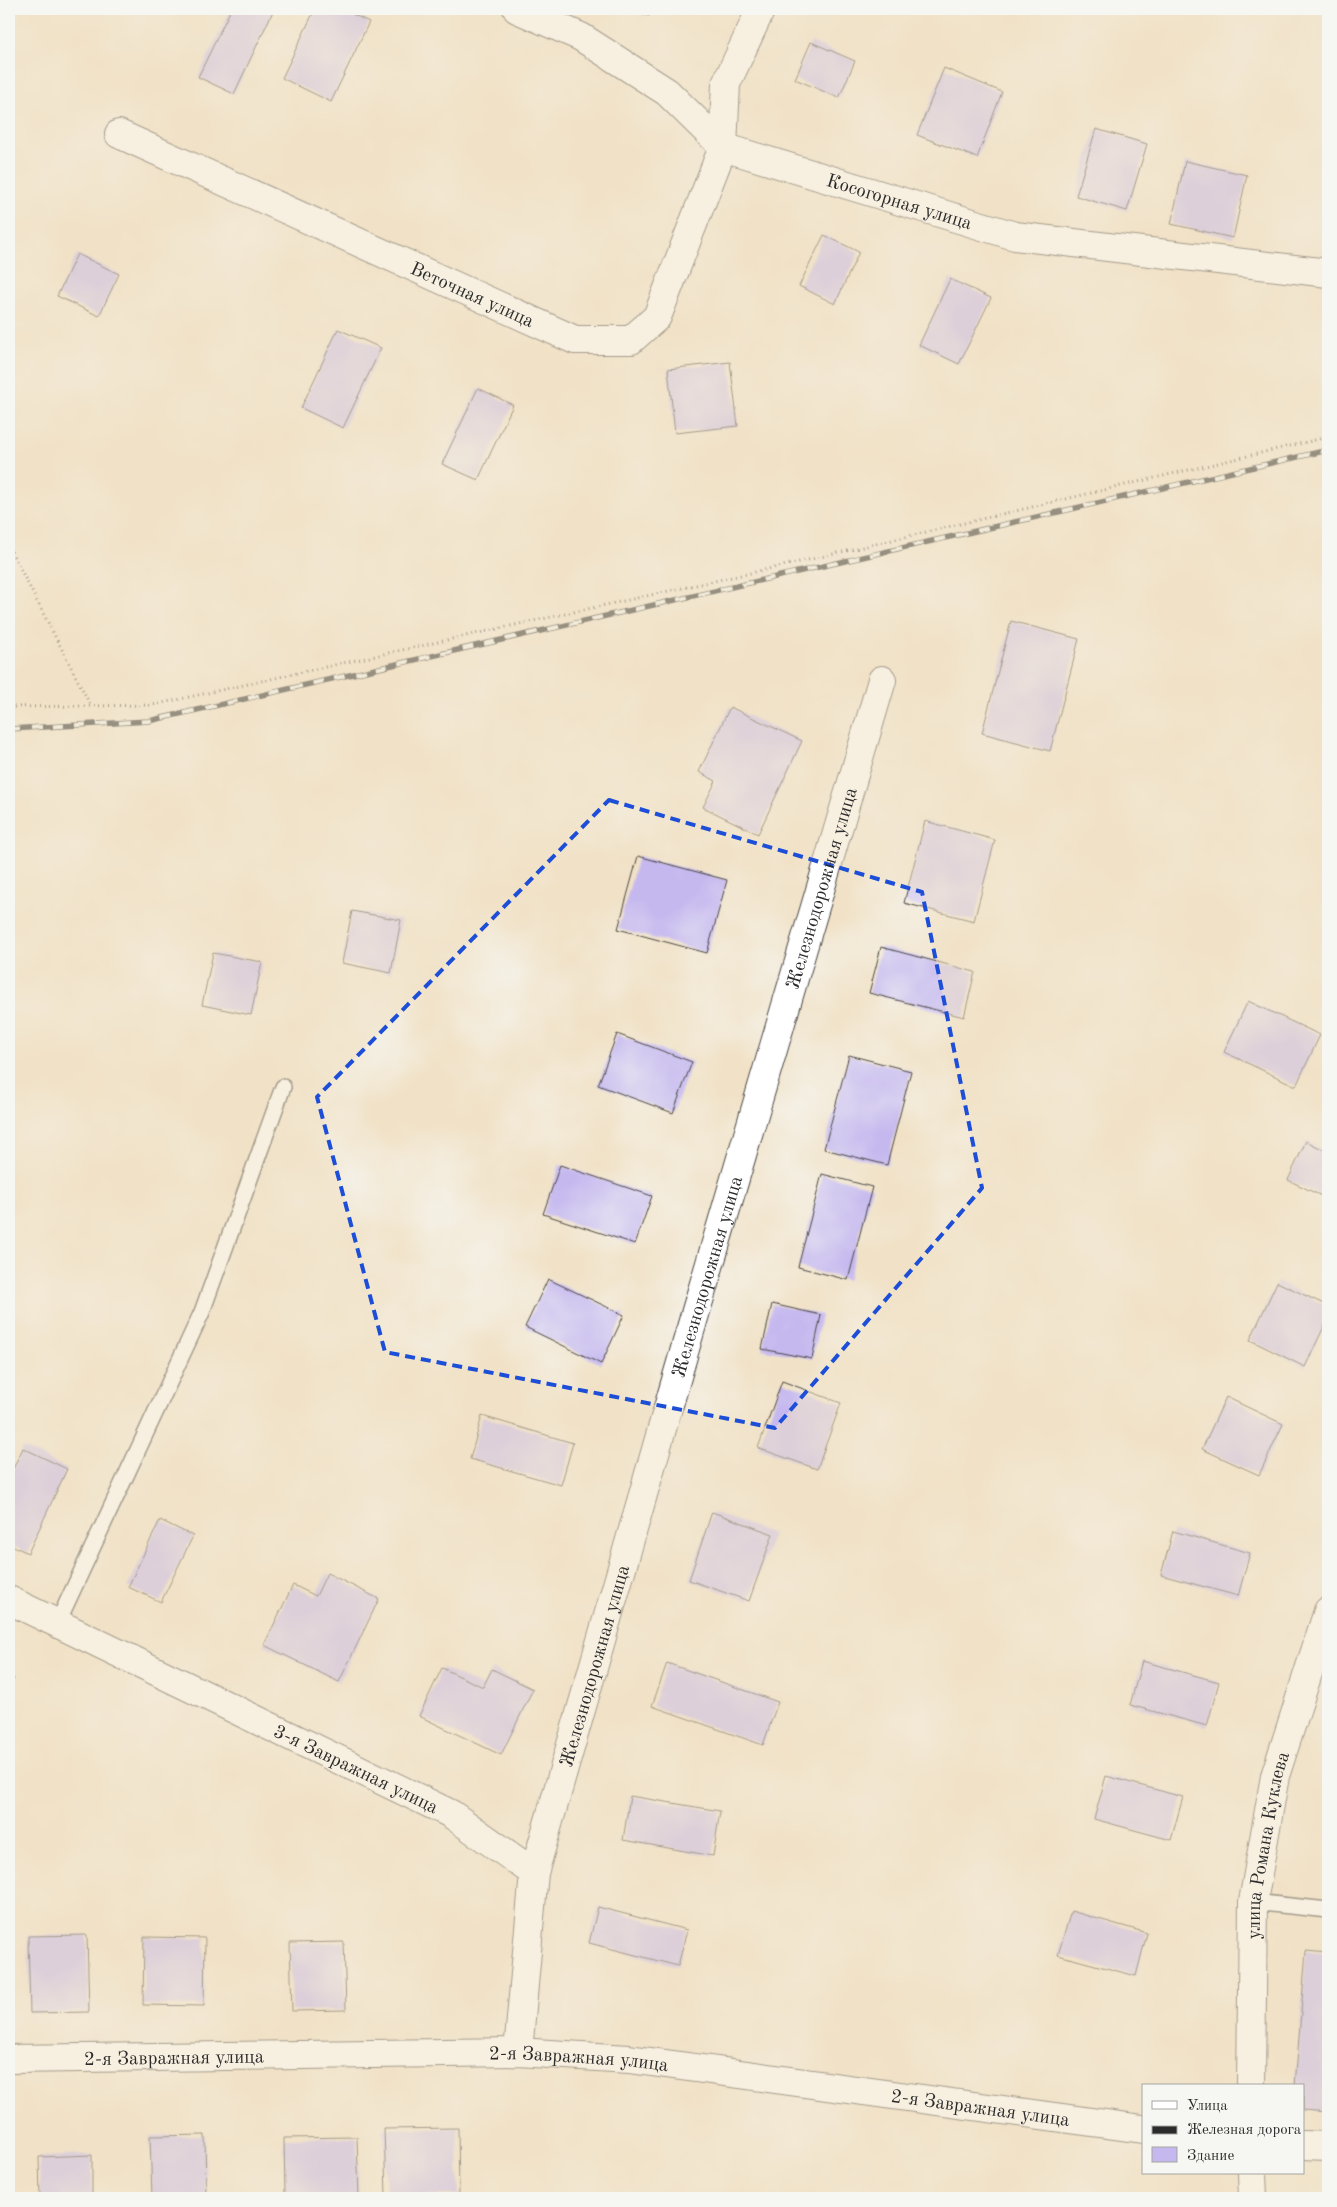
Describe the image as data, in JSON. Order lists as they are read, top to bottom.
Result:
{
  "streets": {
    "street": [
      "Косогорная улица",
      "Веточная улица",
      "Железнодорожная улица",
      "3-я Завражная улица",
      "улица Романа Куклева",
      "2-я Завражная улица"
    ]
  },
  "crossings": [
    ["Косогорная улица", "Веточная улица"],
    ["Железнодорожная улица", "3-я Завражная улица"]
  ],
  "legend": ["Улица", "Железная дорога", "Здание"]
}
